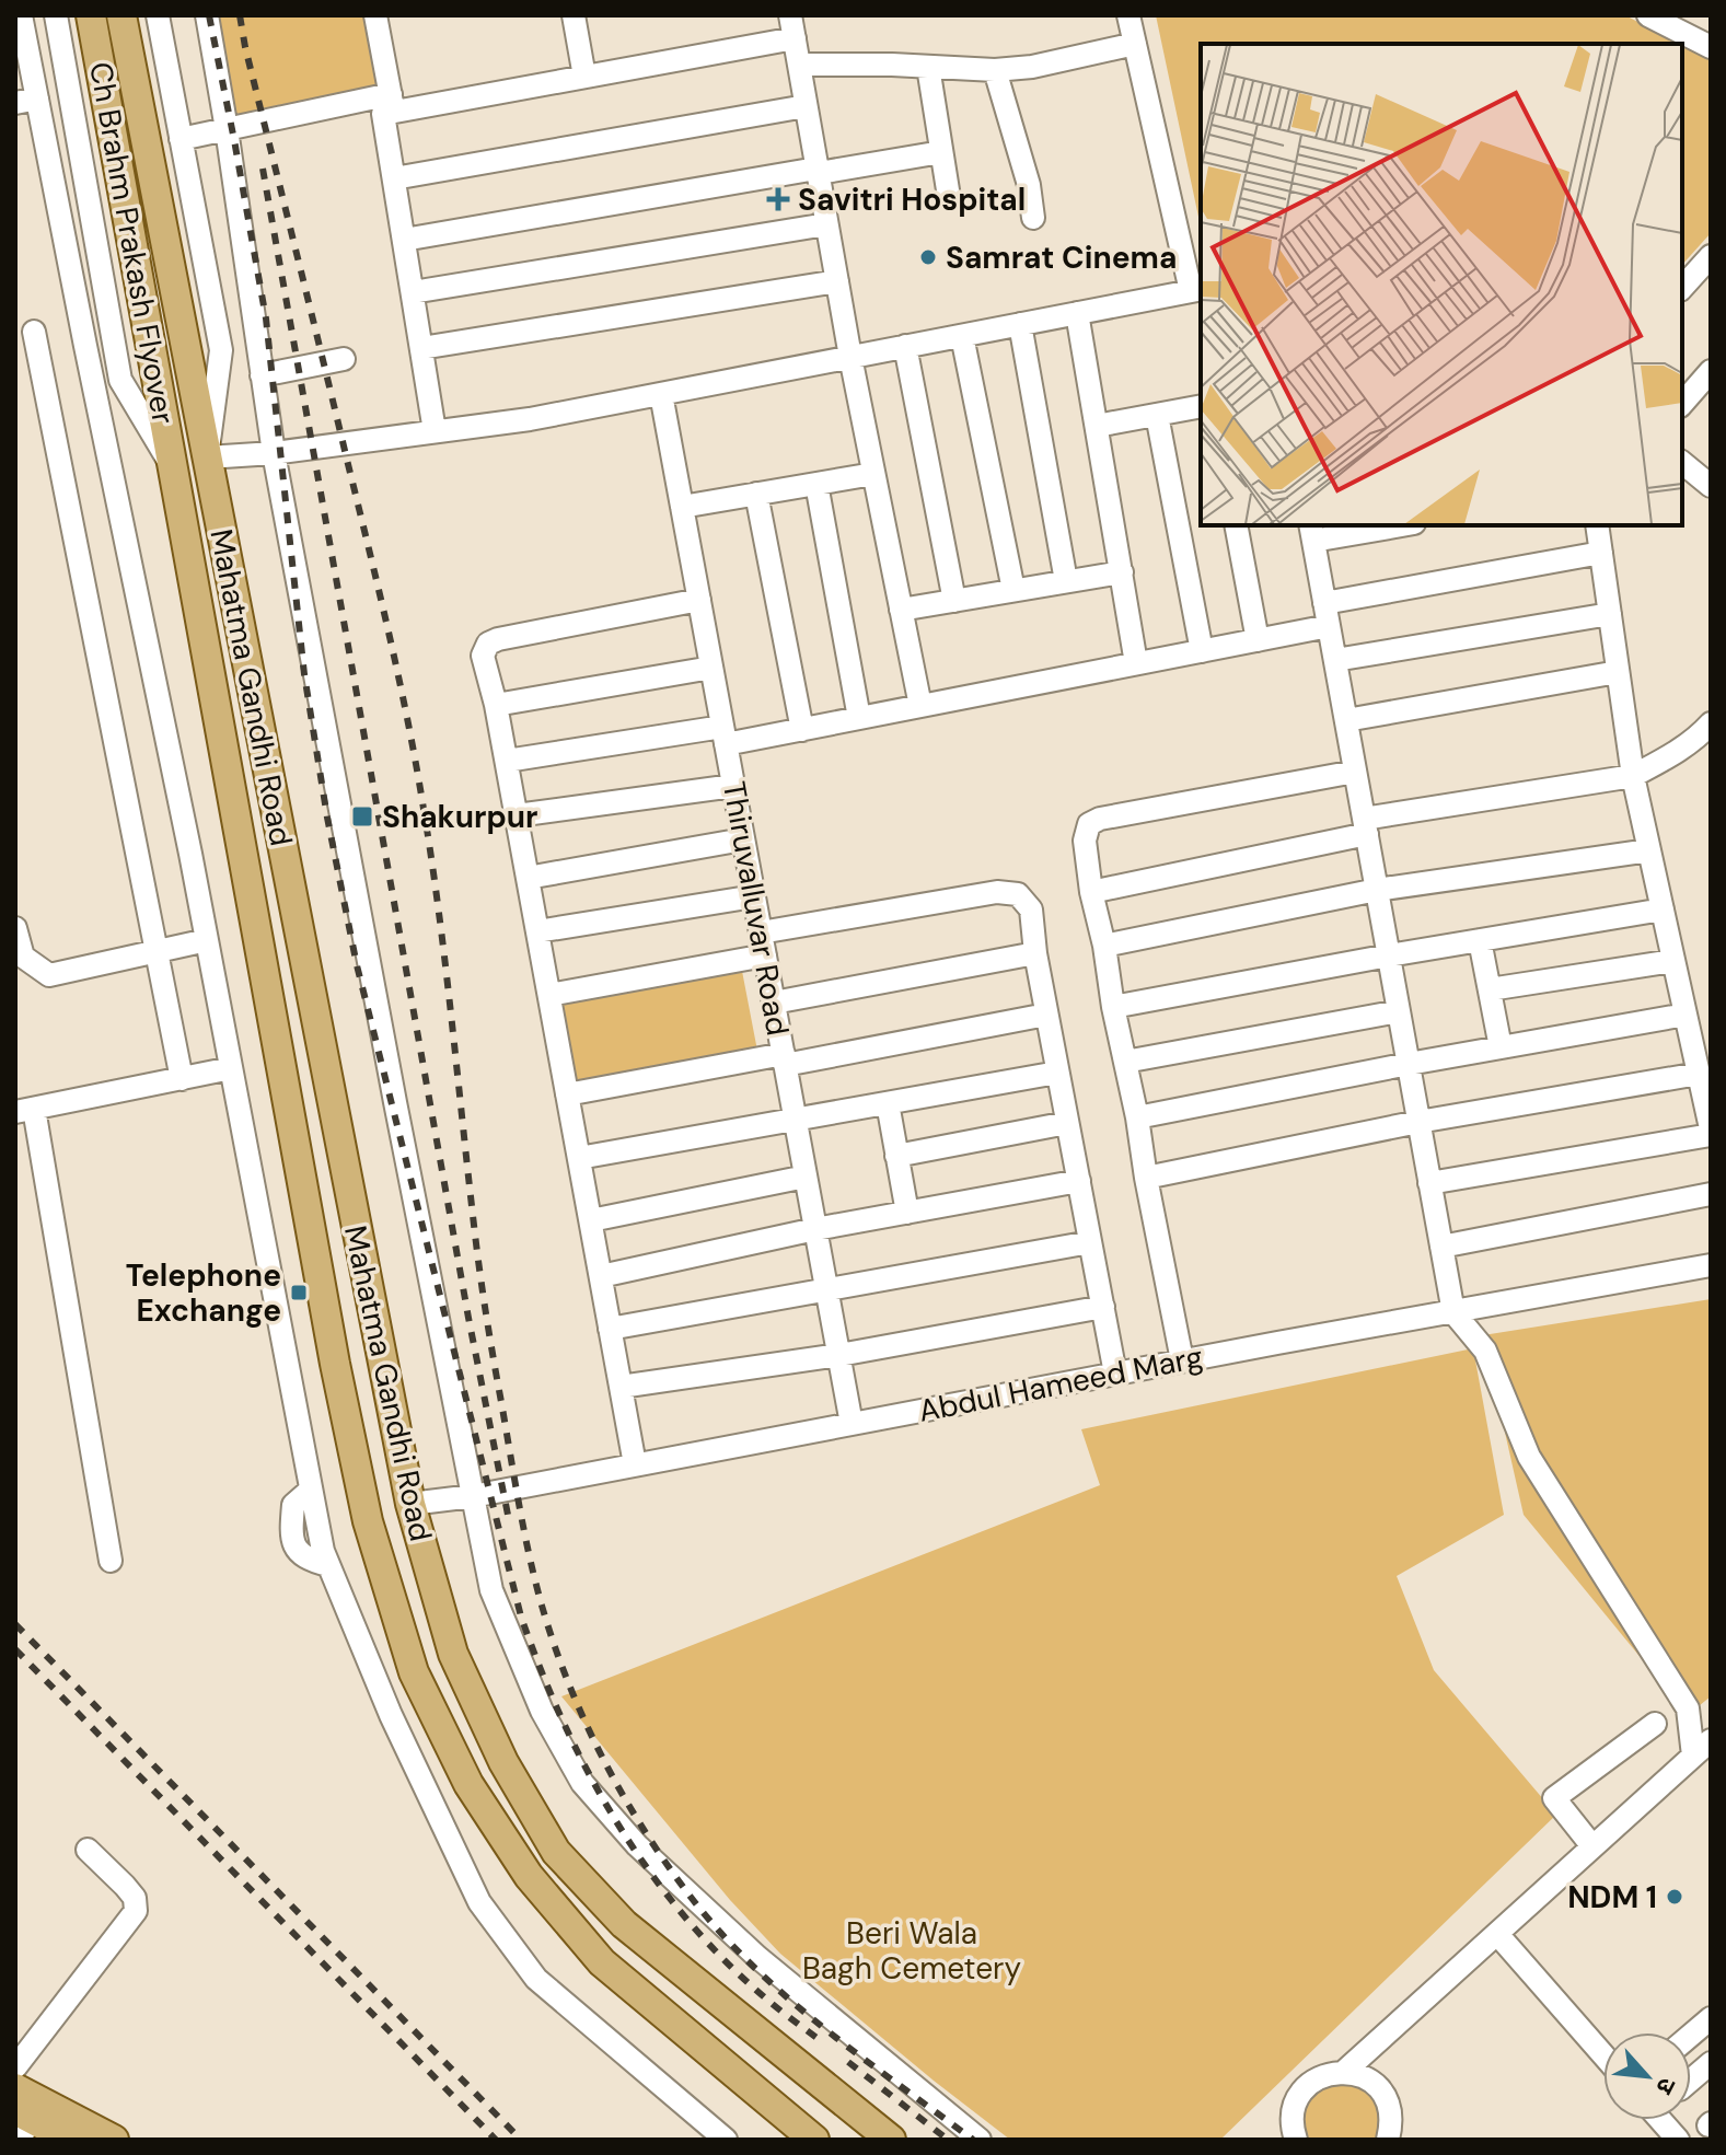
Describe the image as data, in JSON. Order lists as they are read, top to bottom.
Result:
{
  "streets": {
    "main road": ["Ch Brahm Prakash Flyover", "Mahatma Gandhi Road"],
    "street": ["Thiruvalluvar Road", "Abdul Hameed Marg"]
  },
  "crossings": [
    ["Ch Brahm Prakash Flyover", "Mahatma Gandhi Road"],
    ["Mahatma Gandhi Road", "Abdul Hameed Marg"],
    ["Thiruvalluvar Road", "Abdul Hameed Marg"]
  ],
  "parks": ["Beri Wala Bagh Cemetery"],
  "places": {
    "health": ["Savitri Hospital"],
    "other": ["Samrat Cinema", "NDM 1"],
    "transit": ["Shakurpur", "Telephone Exchange"]
  },
  "north": "bottom right"
}
